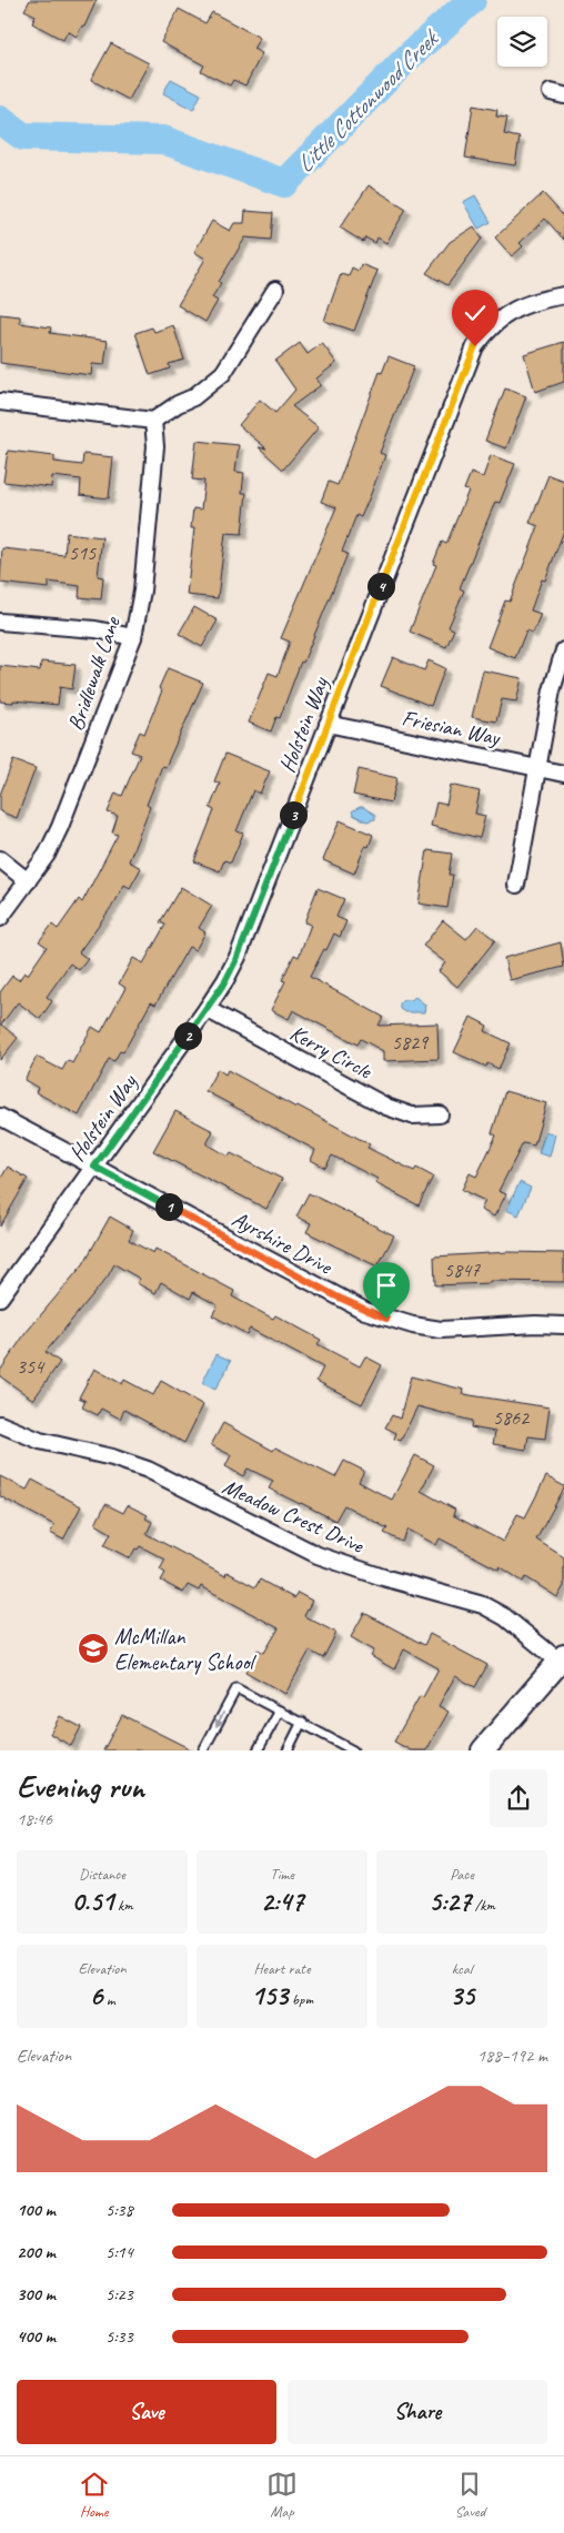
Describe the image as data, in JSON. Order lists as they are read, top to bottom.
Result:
{
  "streets": {
    "street": [
      "Bridlewalk Lane",
      "Holstein Way",
      "Friesian Way",
      "Kerry Circle",
      "Ayrshire Drive",
      "Meadow Crest Drive"
    ]
  },
  "crossings": [
    ["Holstein Way", "Friesian Way"],
    ["Holstein Way", "Kerry Circle"],
    ["Holstein Way", "Ayrshire Drive"]
  ],
  "water": ["Little Cottonwood Creek"],
  "places": {
    "school or university": ["McMillan Elementary School"]
  },
  "house_numbers": [
    "515",
    "5829",
    "5847",
    "354",
    "5862"
  ],
  "page": {
    "pins": [
      "4",
      "3",
      "2",
      "1"
    ],
    "heading": ["Evening run", "18:46"],
    "stats": [
      ["Distance", "0.51 km"],
      ["Time", "2:47"],
      ["Pace", "5:27 /km"],
      ["Elevation", "6 m"],
      ["Heart rate", "153 bpm"],
      ["kcal", "35"]
    ],
    "chart": ["Elevation", "188–192 m"],
    "list": [
      {
        "name": "100 m",
        "note": "5:38"
      },
      {
        "name": "200 m",
        "note": "5:14"
      },
      {
        "name": "300 m",
        "note": "5:23"
      },
      {
        "name": "400 m",
        "note": "5:33"
      }
    ],
    "buttons": ["Save", "Share"],
    "tabs": ["Home", "Map", "Saved"]
  }
}
